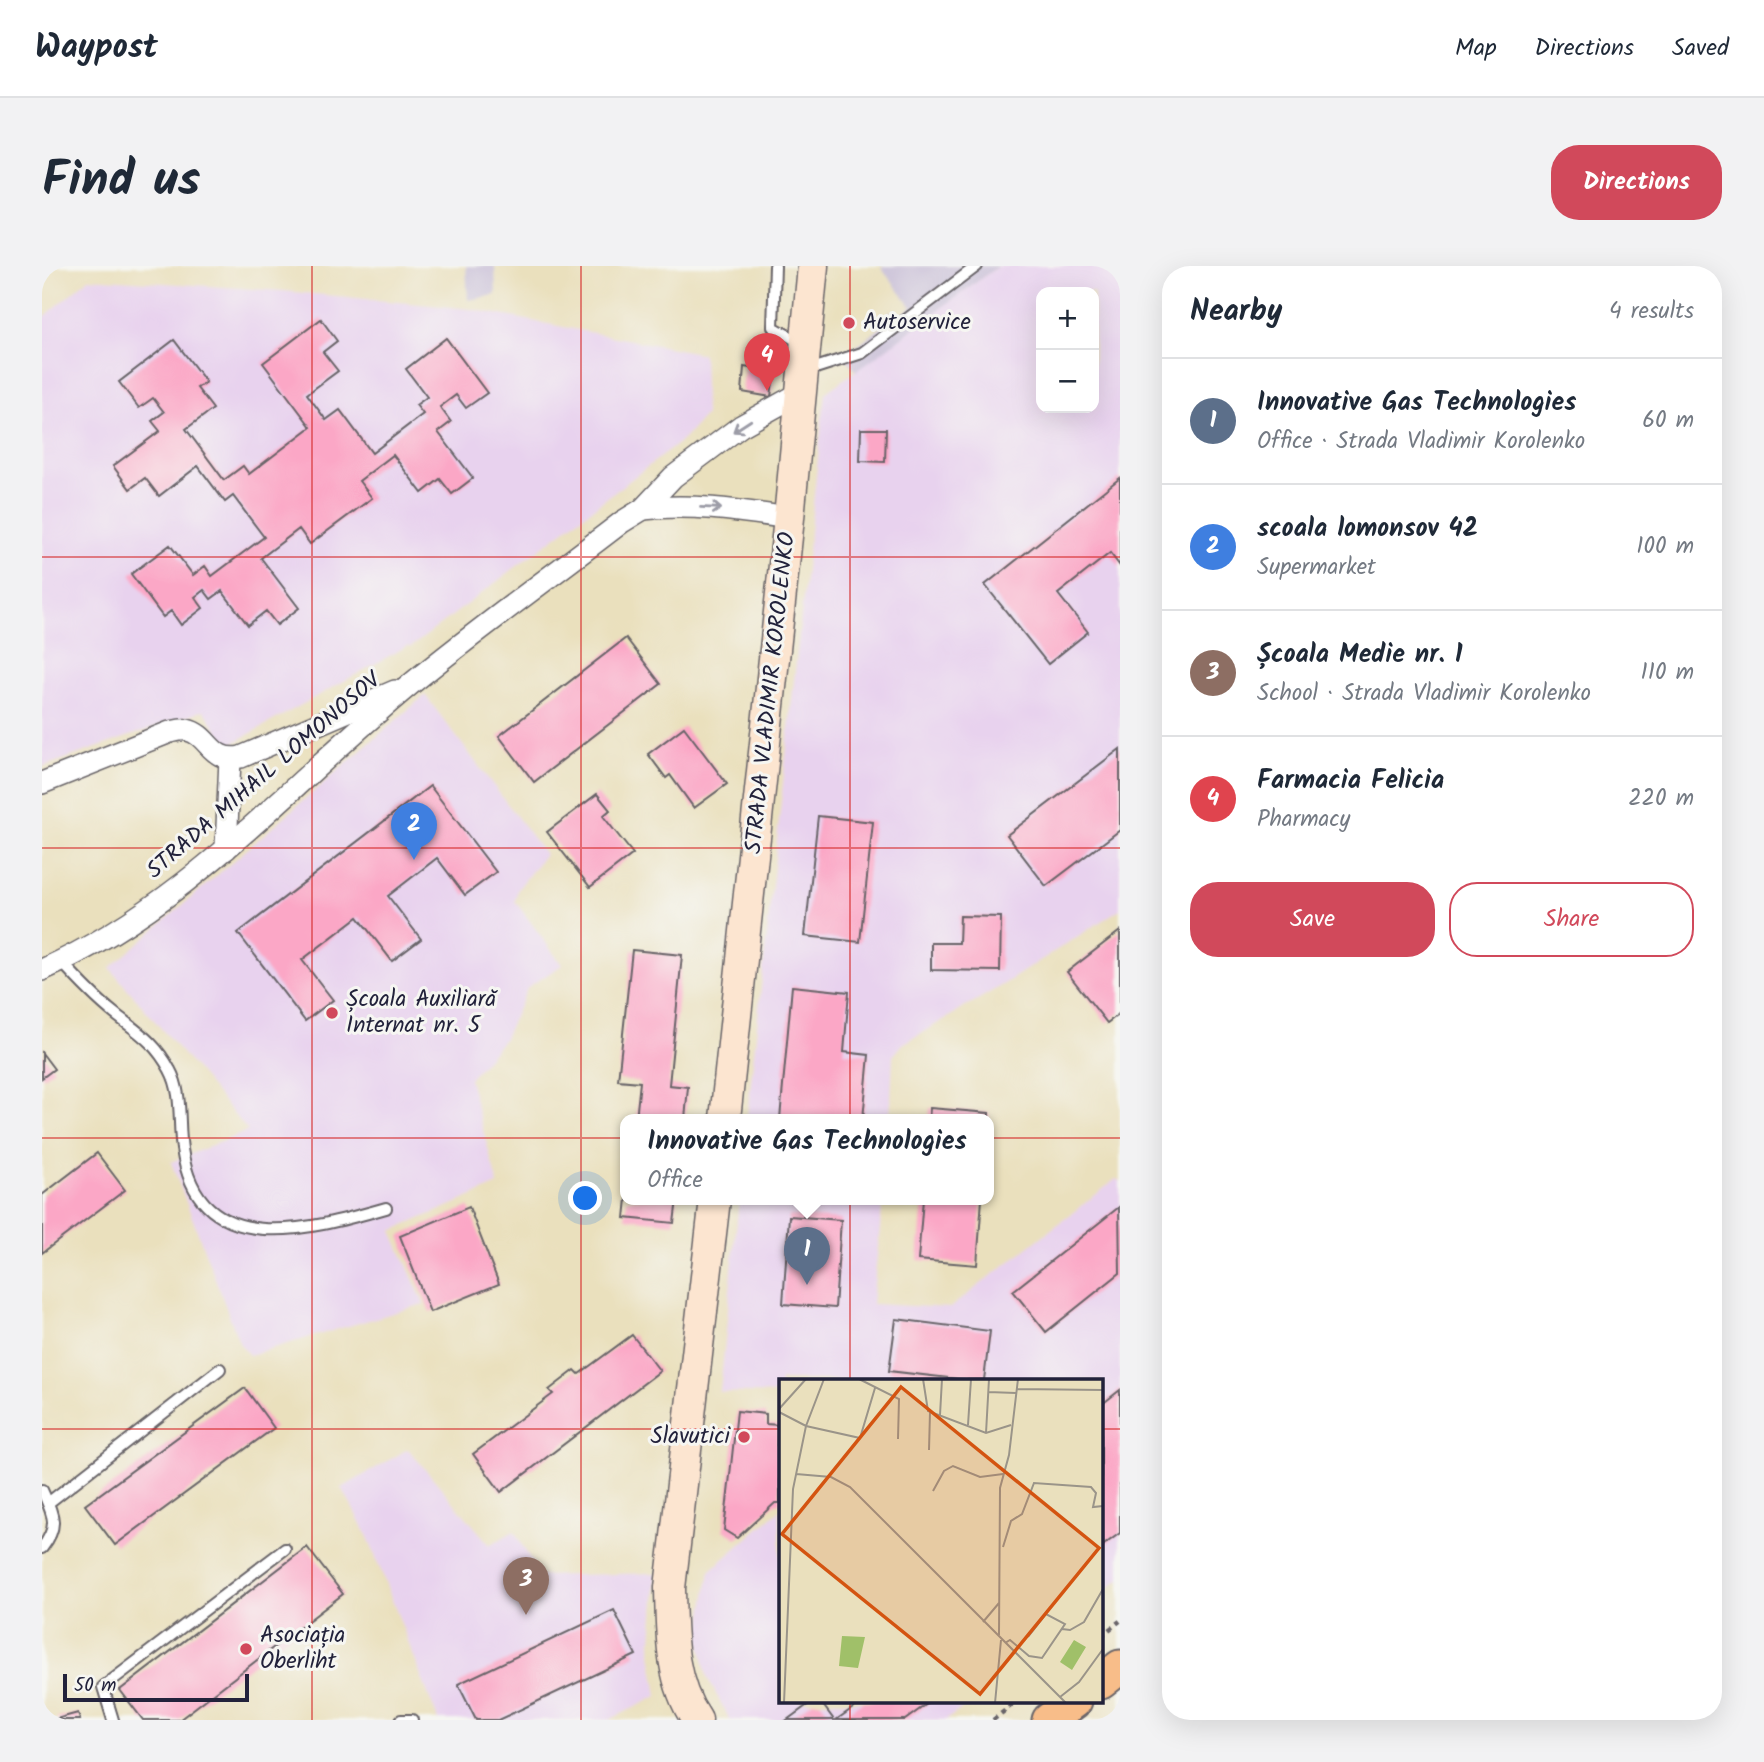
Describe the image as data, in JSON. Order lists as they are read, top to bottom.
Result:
{
  "streets": {
    "main road": ["STRADA VLADIMIR KOROLENKO"],
    "street": ["STRADA MIHAIL LOMONOSOV"]
  },
  "crossings": [
    ["STRADA VLADIMIR KOROLENKO", "STRADA MIHAIL LOMONOSOV"]
  ],
  "places": [
    "Autoservice",
    "Școala Auxiliară Internat nr. 5",
    "Slavutici",
    "Asociația Oberliht"
  ],
  "scale_bar": "50 m",
  "page": {
    "header": "Waypost",
    "nav": ["Map", "Directions", "Saved"],
    "title": "Find us",
    "buttons": [
      "Directions",
      ["Save", "Share"]
    ],
    "heading": ["Nearby", "4 results"],
    "map_buttons": ["+", "−"],
    "pins": [
      "4",
      "2",
      "1",
      "3"
    ],
    "list": [
      {
        "mark": "1",
        "name": "Innovative Gas Technologies",
        "note": "Office · Strada Vladimir Korolenko",
        "value": "60 m"
      },
      {
        "mark": "2",
        "name": "scoala lomonsov 42",
        "note": "Supermarket",
        "value": "100 m"
      },
      {
        "mark": "3",
        "name": "Școala Medie nr. 1",
        "note": "School · Strada Vladimir Korolenko",
        "value": "110 m"
      },
      {
        "mark": "4",
        "name": "Farmacia Felicia",
        "note": "Pharmacy",
        "value": "220 m"
      }
    ],
    "popup": ["Innovative Gas Technologies", "Office"],
    "scale": "50 m"
  }
}
